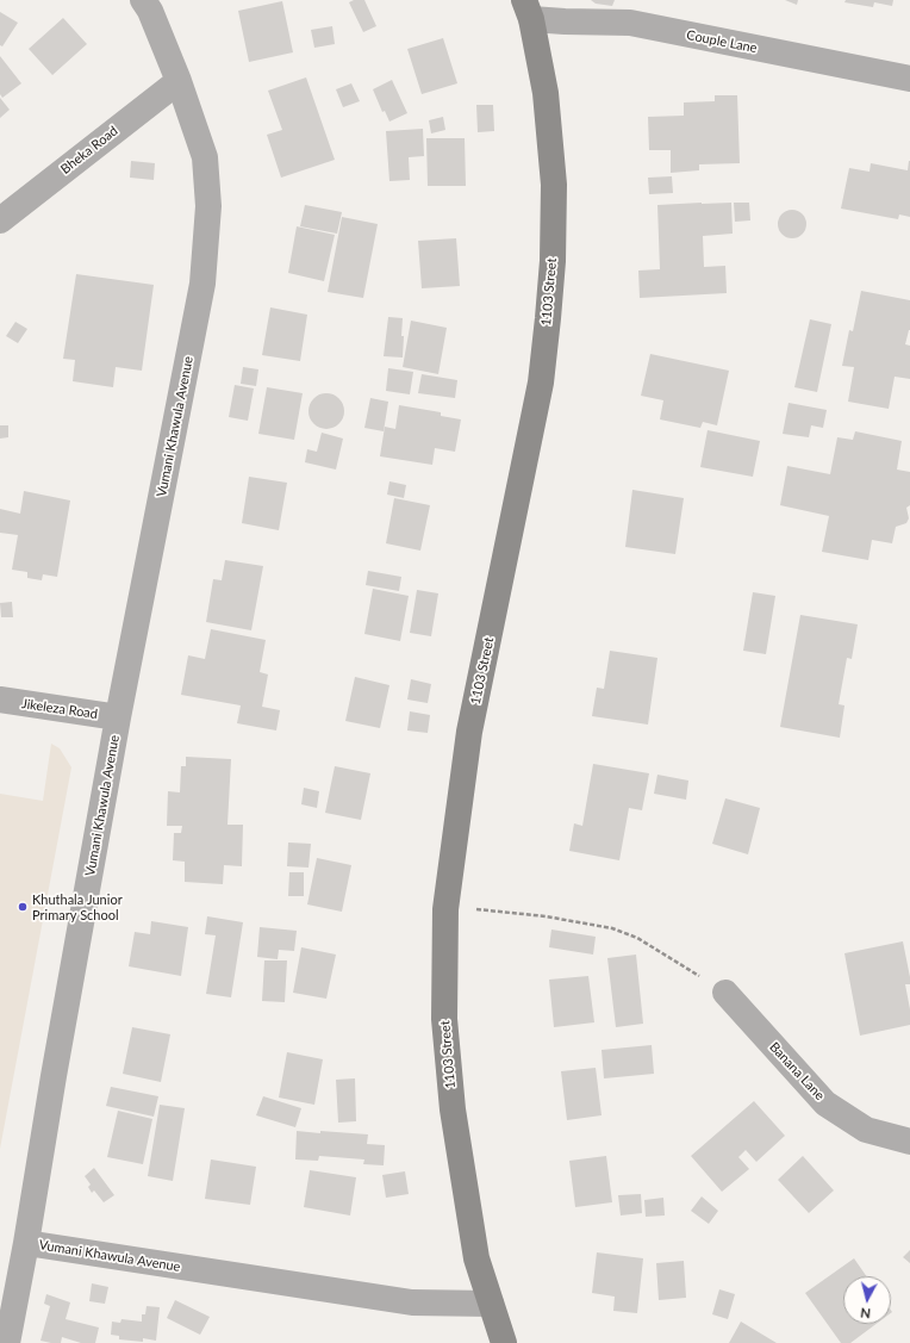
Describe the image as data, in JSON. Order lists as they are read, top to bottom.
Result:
{
  "streets": {
    "street": [
      "Couple Lane",
      "Bheka Road",
      "1103 Street",
      "Vumani Khawula Avenue",
      "Jikeleza Road",
      "Banana Lane"
    ]
  },
  "crossings": [
    ["Couple Lane", "1103 Street"],
    ["Bheka Road", "Vumani Khawula Avenue"],
    ["1103 Street", "Vumani Khawula Avenue"],
    ["Vumani Khawula Avenue", "Jikeleza Road"]
  ],
  "places": ["Khuthala Junior Primary School"],
  "north": "bottom"
}
